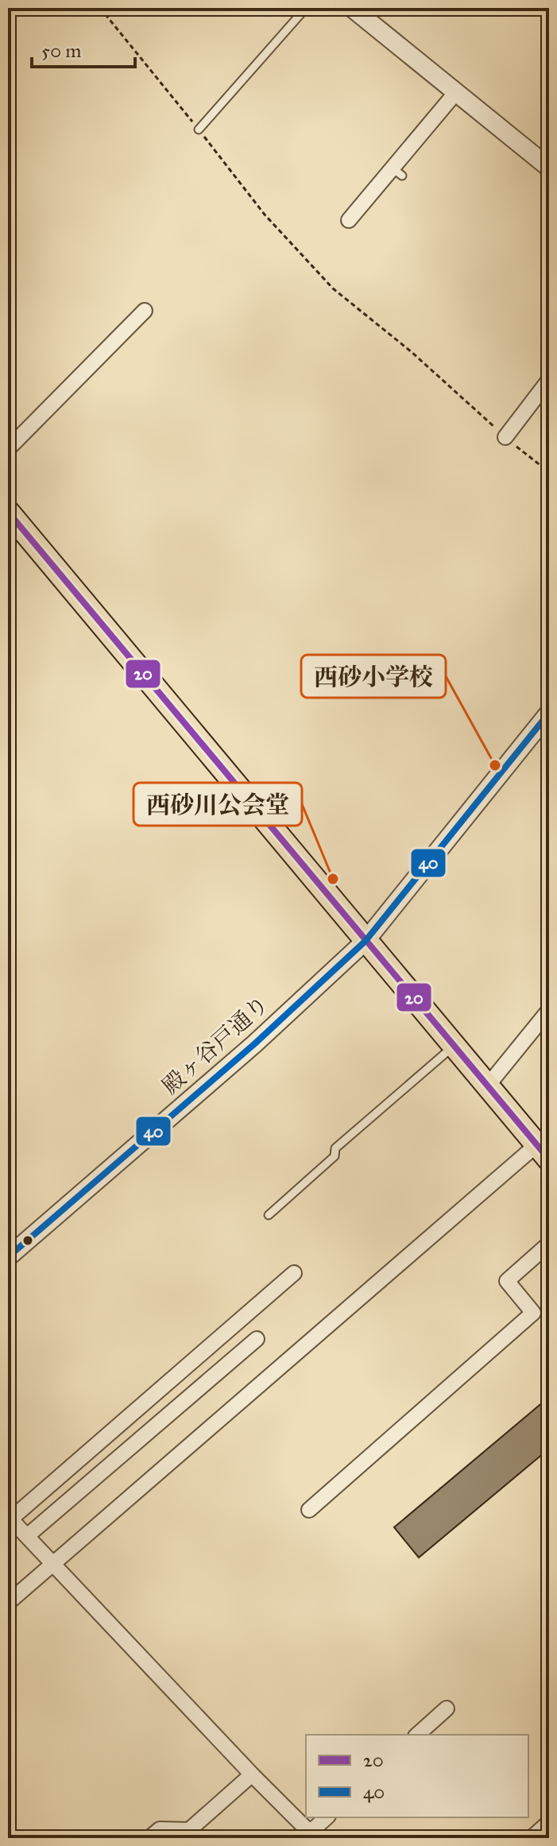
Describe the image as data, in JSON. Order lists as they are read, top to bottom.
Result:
{
  "streets": {
    "street": ["殿ヶ谷戸通り"]
  },
  "places": ["西砂小学校", "西砂川公会堂"],
  "lines": ["transit line 20", "transit line 40"],
  "legend": ["20", "40"],
  "scale_bar": "50 m"
}
